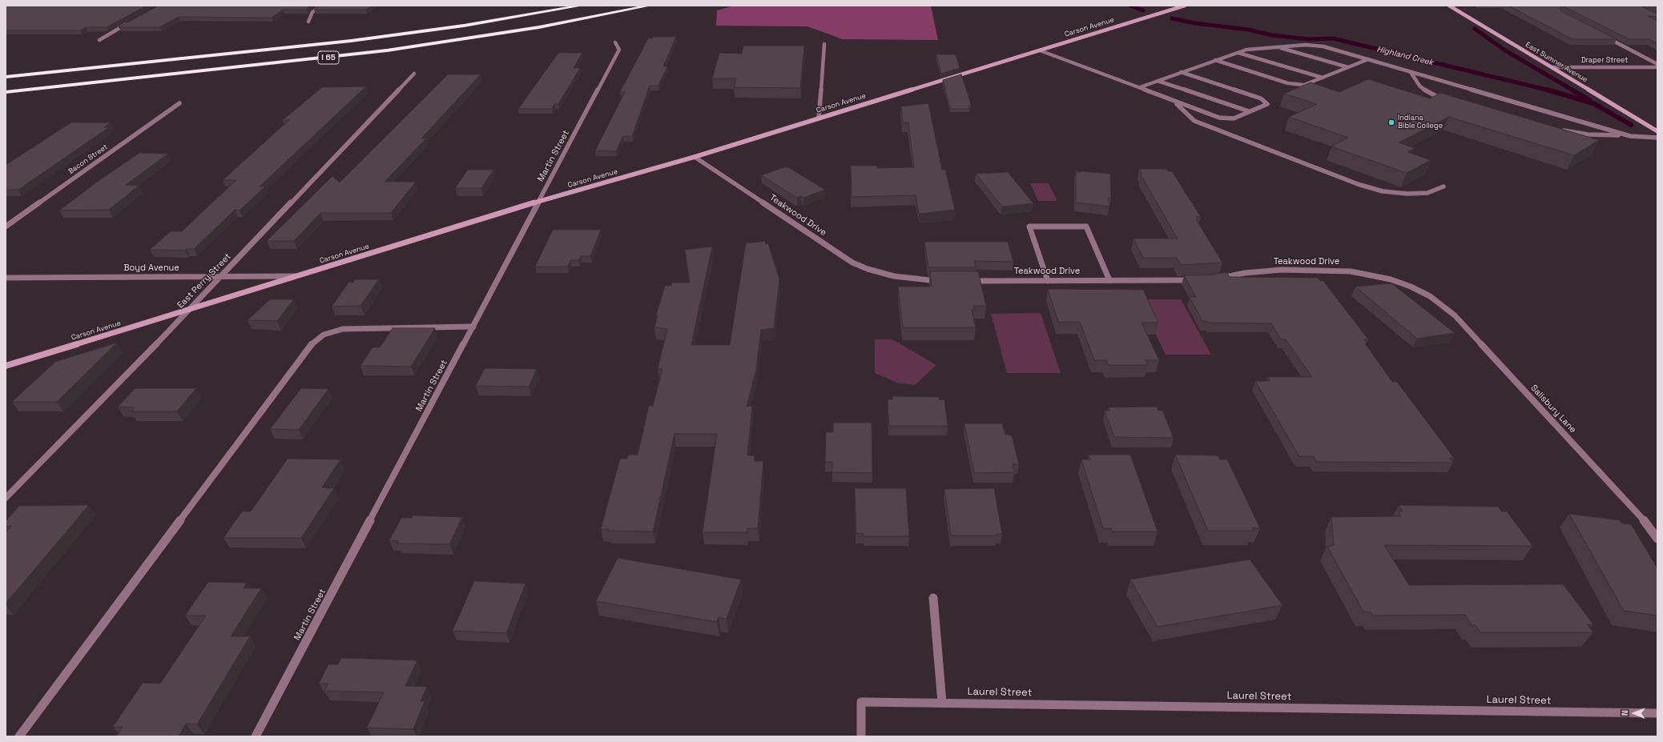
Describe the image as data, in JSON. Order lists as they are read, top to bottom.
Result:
{
  "streets": {
    "highway": ["I 65"],
    "main road": ["Carson Avenue", "East Sumner Avenue"],
    "street": [
      "Draper Street",
      "Martin Street",
      "Bacon Street",
      "Teakwood Drive",
      "Boyd Avenue",
      "East Perry Street",
      "Salisbury Lane",
      "Laurel Street"
    ]
  },
  "crossings": [
    ["Carson Avenue", "Martin Street"],
    ["Carson Avenue", "Teakwood Drive"],
    ["Carson Avenue", "Boyd Avenue"],
    ["Carson Avenue", "East Perry Street"],
    ["Draper Street", "East Sumner Avenue"],
    ["Teakwood Drive", "Salisbury Lane"],
    ["Boyd Avenue", "East Perry Street"]
  ],
  "water": ["Highland Creek"],
  "places": ["Indiana Bible College"],
  "north": "left"
}
